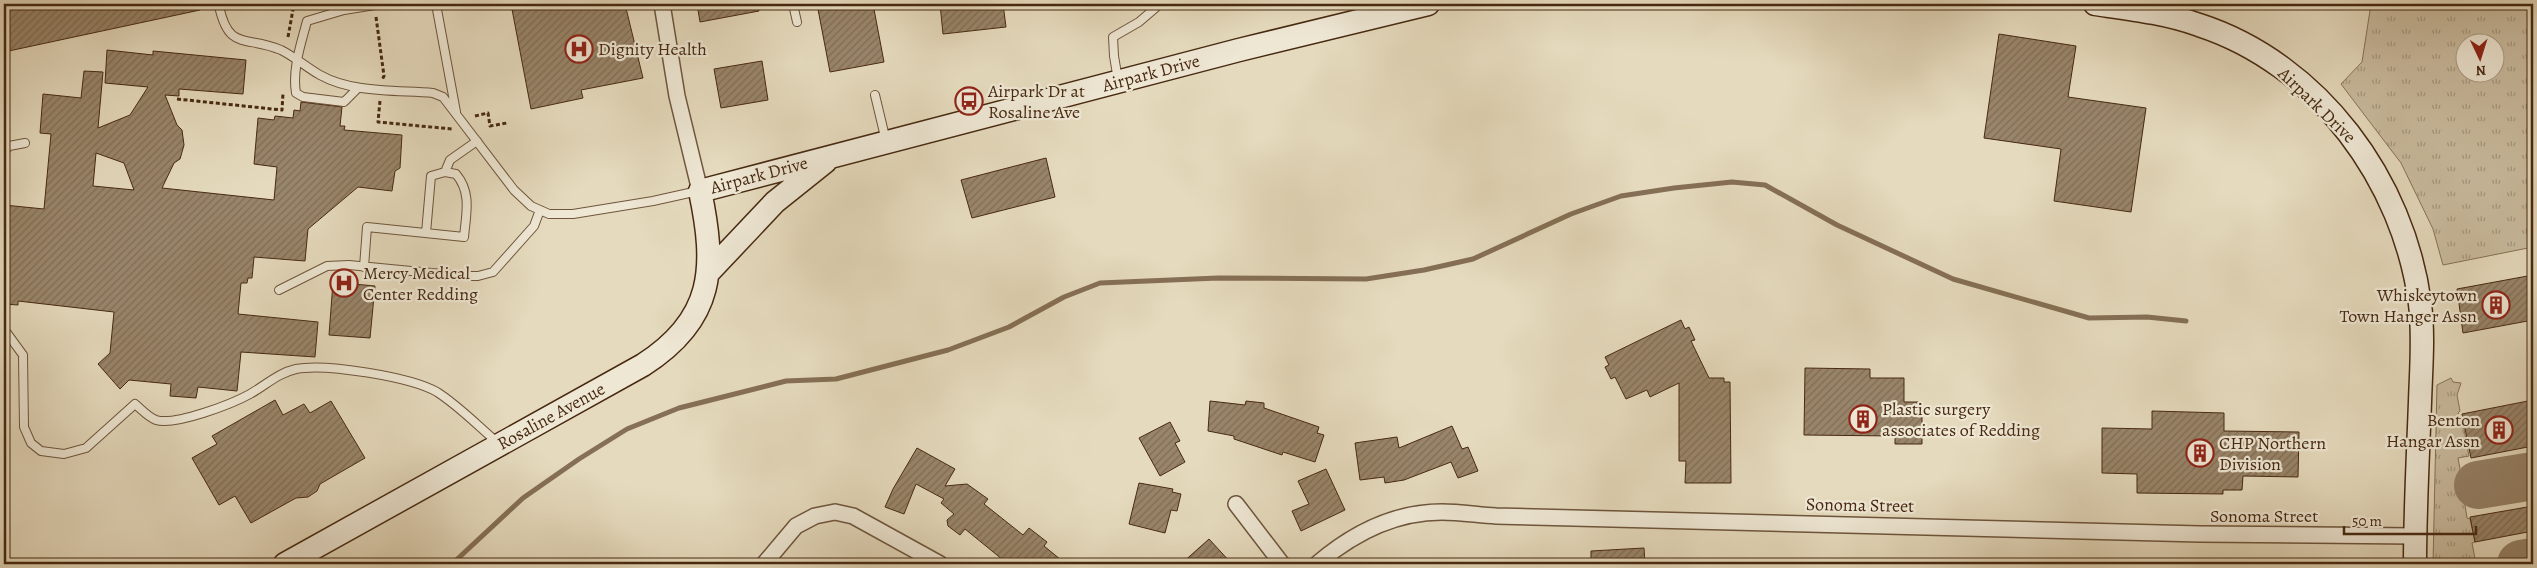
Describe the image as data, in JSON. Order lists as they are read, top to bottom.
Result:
{
  "streets": {
    "street": ["Airpark Drive", "Rosaline Avenue", "Sonoma Street"]
  },
  "crossings": [
    ["Airpark Drive", "Rosaline Avenue"],
    ["Airpark Drive", "Sonoma Street"]
  ],
  "places": {
    "hospital": ["Dignity Health", "Mercy Medical Center Redding"],
    "bus stop": ["Airpark Dr at Rosaline Ave"],
    "building": [
      "Whiskeytown Town Hanger Assn",
      "Plastic surgery associates of Redding",
      "Benton Hangar Assn",
      "CHP Northern Division"
    ]
  },
  "scale_bar": "50 m",
  "north": "bottom"
}
